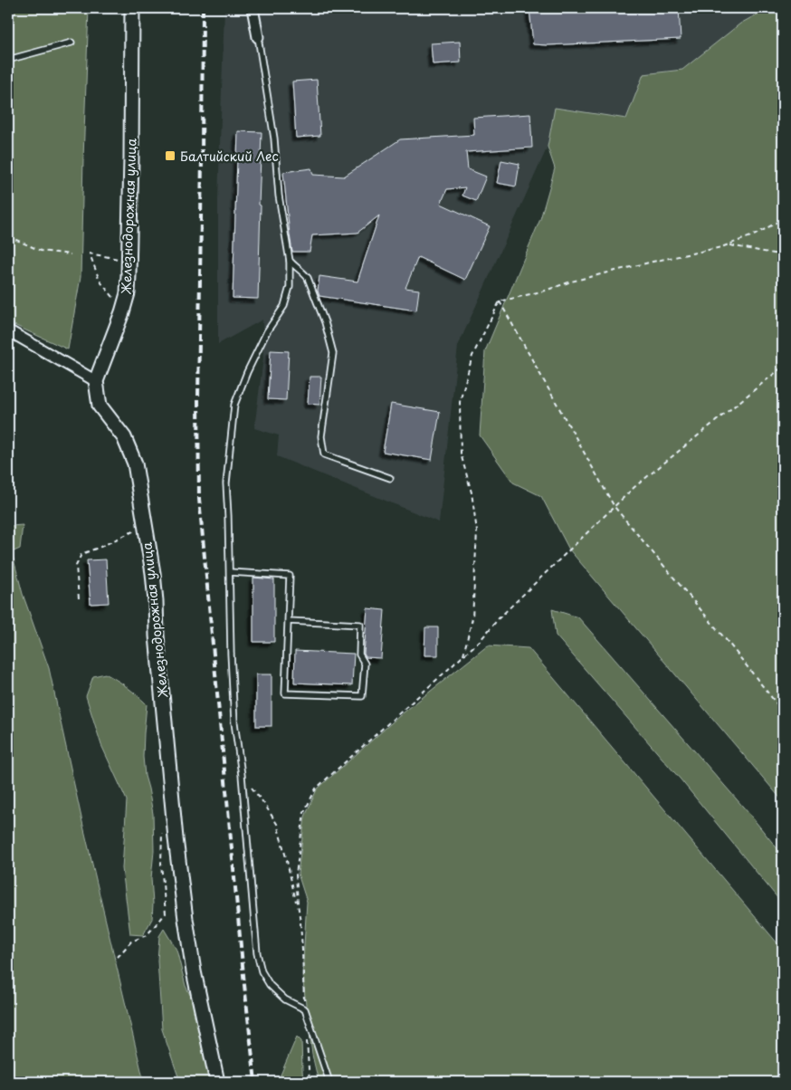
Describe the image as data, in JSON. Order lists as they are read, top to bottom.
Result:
{
  "streets": {
    "street": ["Железнодорожная улица"]
  },
  "places": {
    "transit": ["Балтийский Лес"]
  }
}
